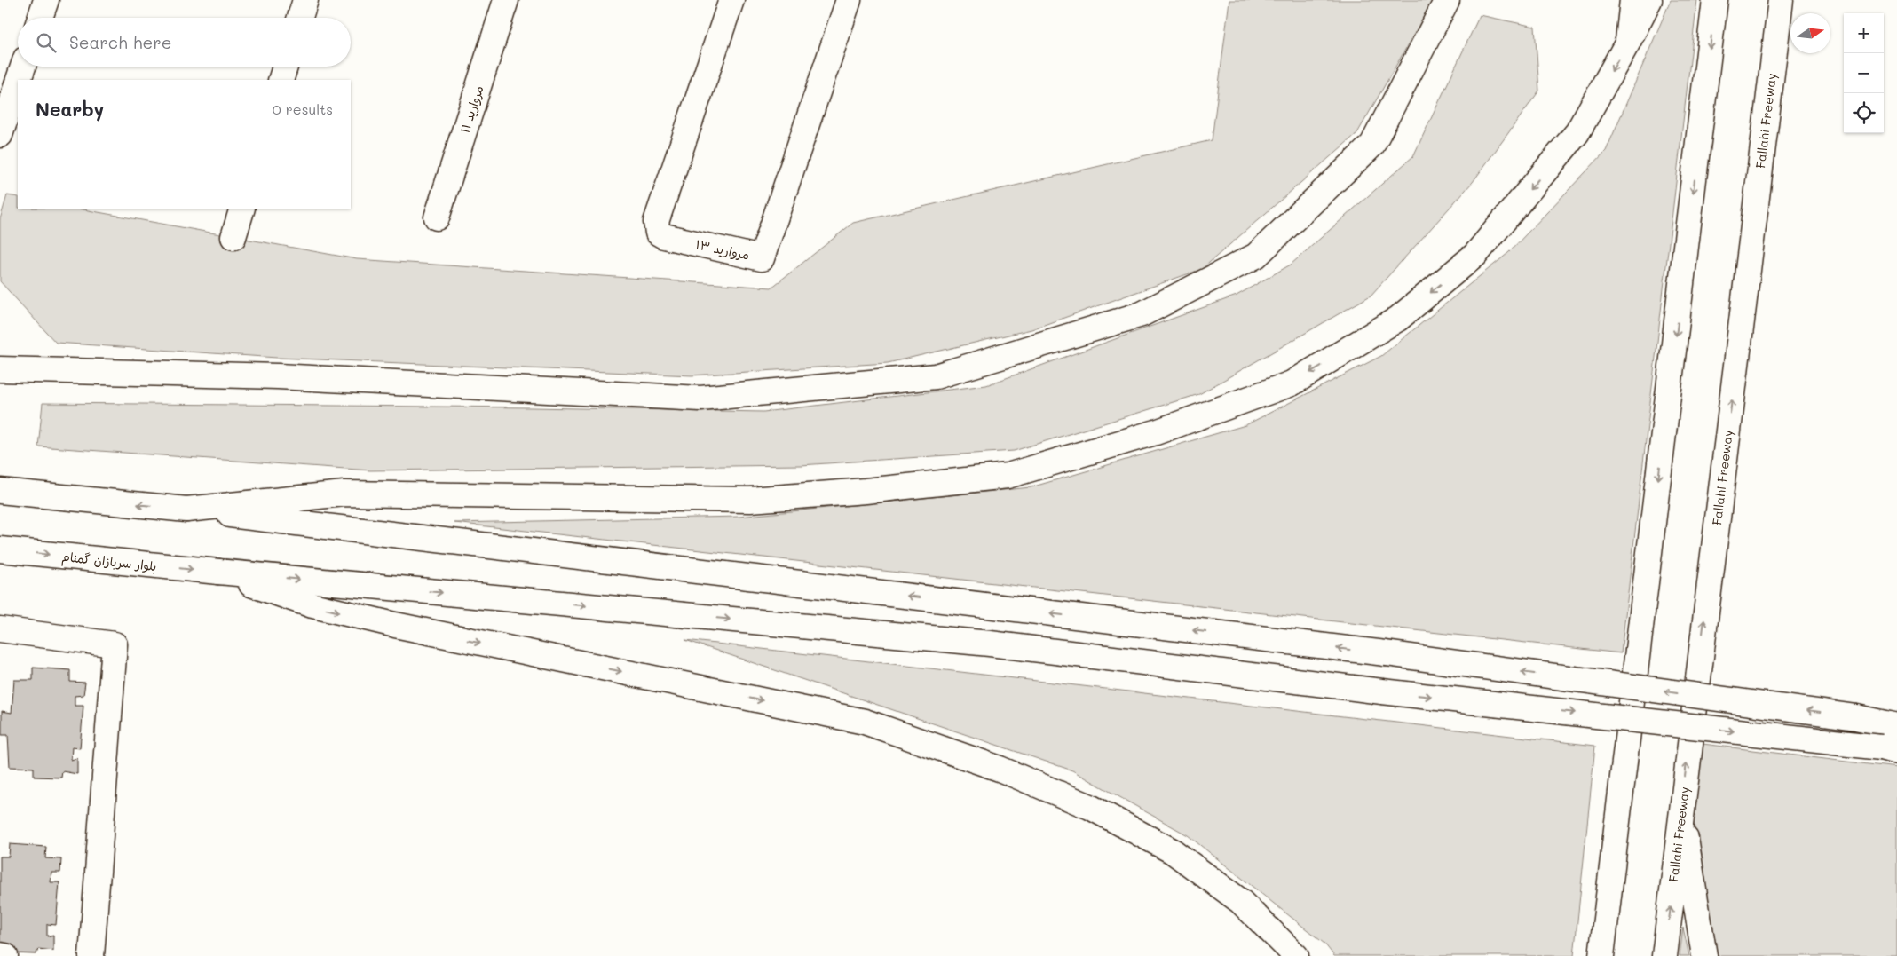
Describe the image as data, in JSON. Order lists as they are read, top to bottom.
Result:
{
  "streets": {
    "main road": [
      "مروارید ۱۱",
      "Fallahi Freeway",
      "مروارید ۱۳",
      "بلوار سربازان گمنام"
    ]
  },
  "north": "right",
  "page": {
    "map_buttons": ["+", "−"],
    "search": "Search here",
    "heading": ["Nearby", "0 results"]
  }
}
